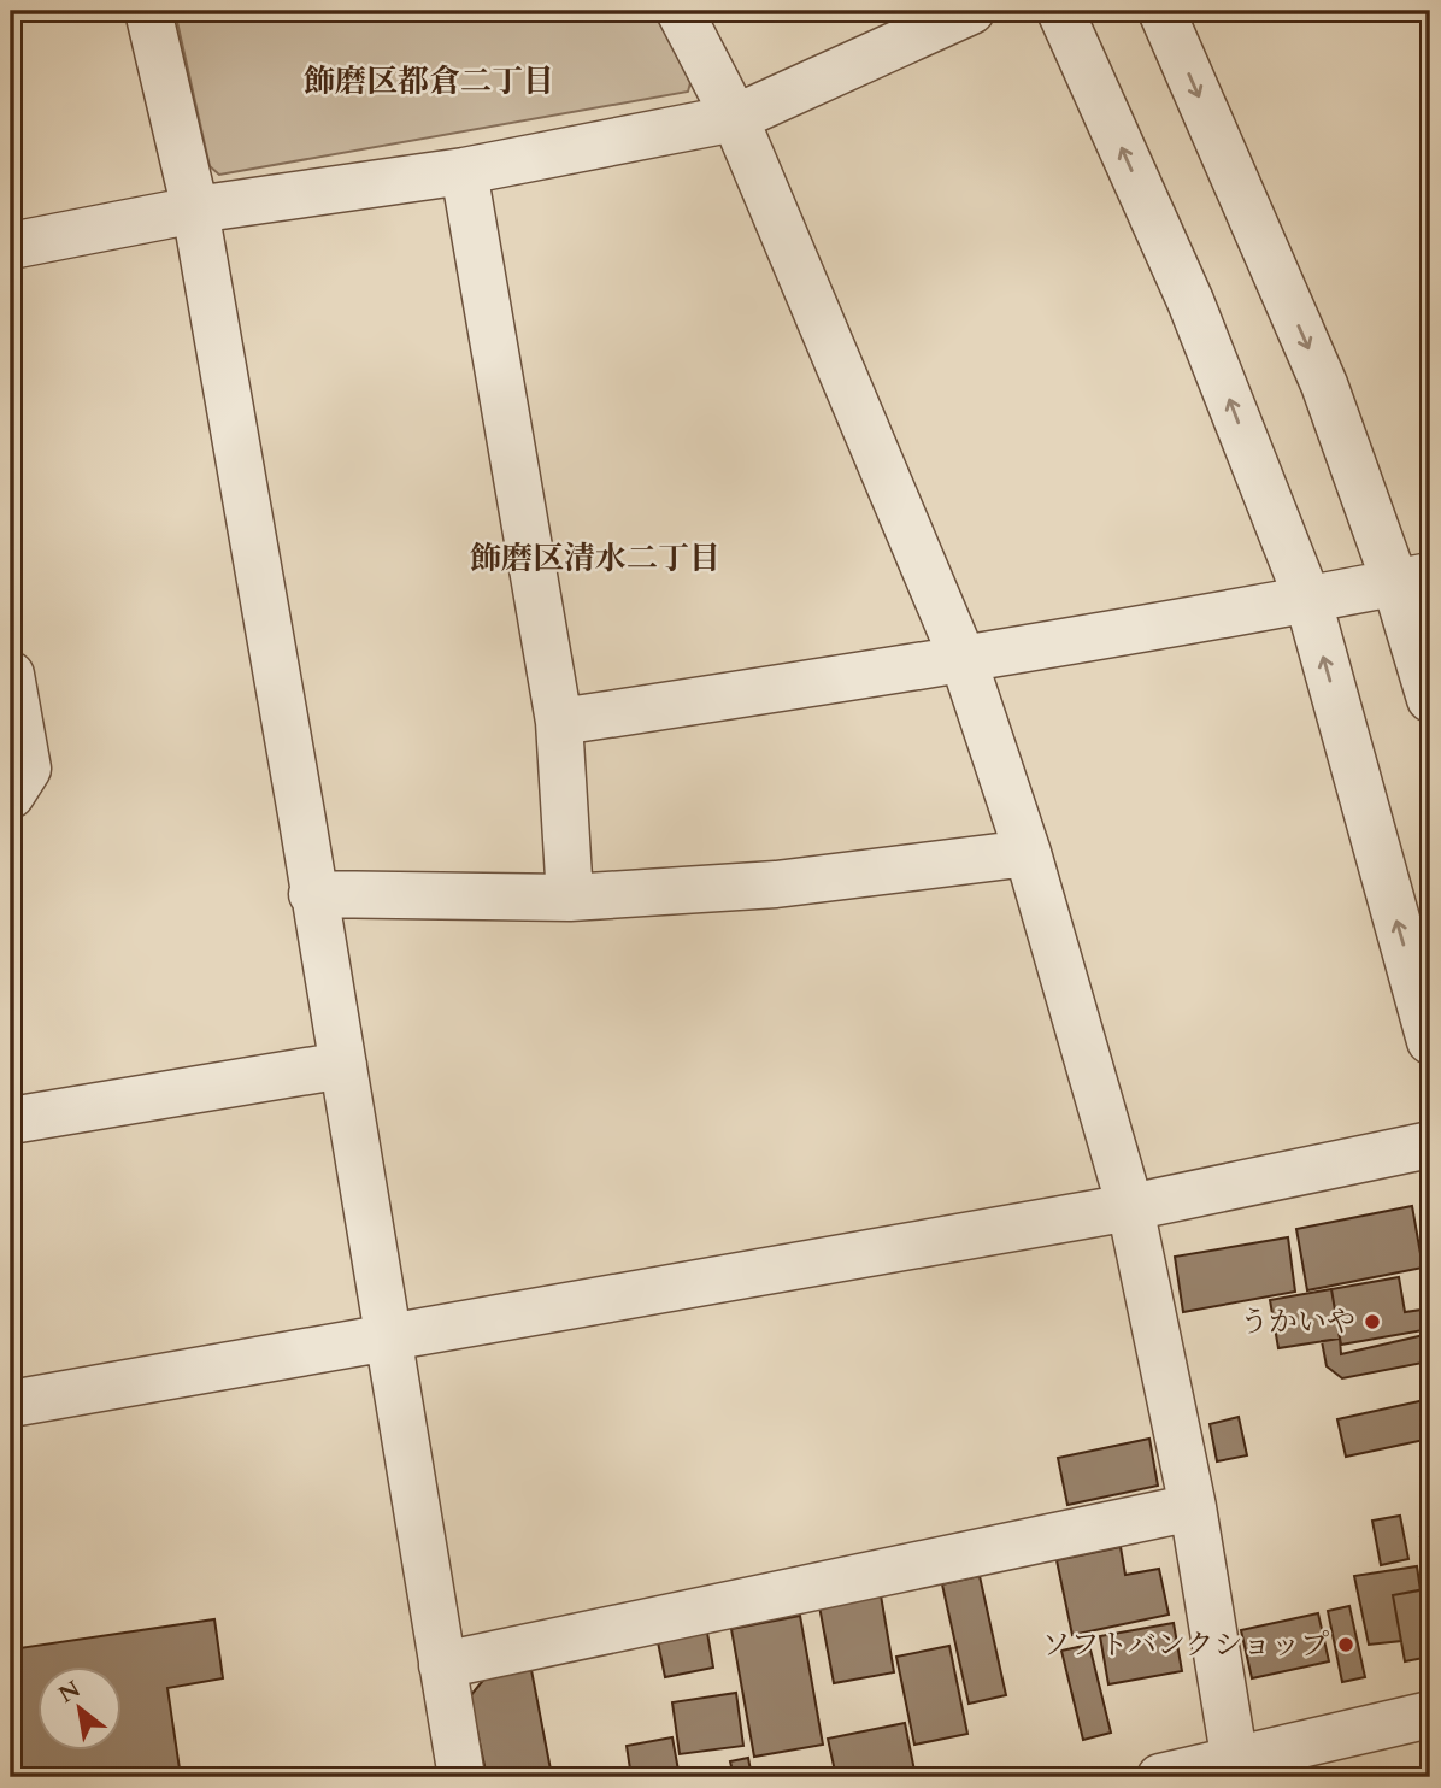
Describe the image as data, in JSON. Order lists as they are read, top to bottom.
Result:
{
  "districts": ["飾磨区都倉二丁目", "飾磨区清水二丁目"],
  "places": ["うかいや", "ソフトバンクショップ"],
  "north": "top left"
}
